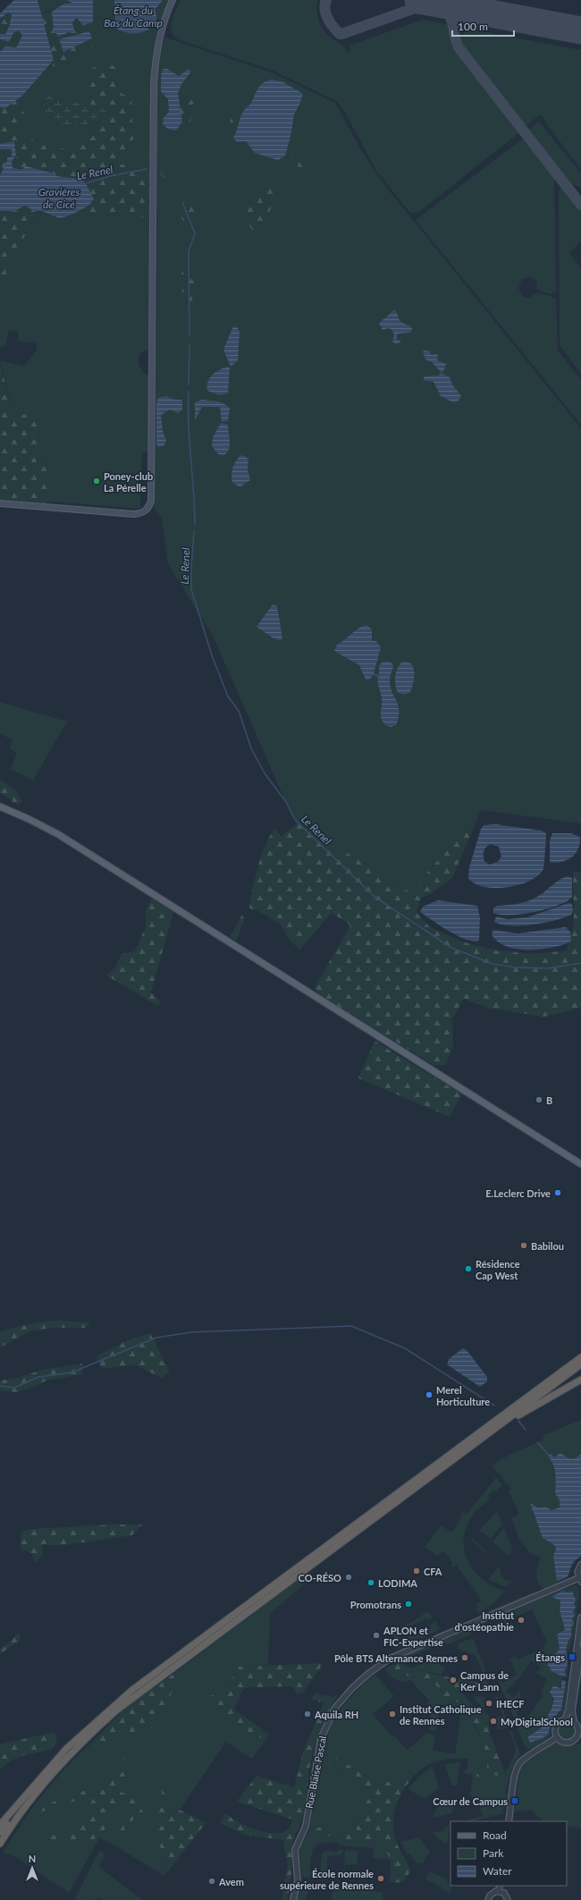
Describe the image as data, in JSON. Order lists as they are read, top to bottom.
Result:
{
  "streets": {
    "street": ["Rue Blaise Pascal"]
  },
  "water": ["Étang du Bas du Camp", "Le Renel", "Gravières de Cicé"],
  "places": {
    "other": [
      "Poney-club La Pérelle",
      "B",
      "E.Leclerc Drive",
      "Babilou",
      "Résidence Cap West",
      "Merel Horticulture",
      "CFA",
      "CO-RÉSO",
      "LODIMA",
      "Promotrans",
      "Institut d'ostéopathie",
      "APLON et FIC-Expertise",
      "Pôle BTS Alternance Rennes",
      "Campus de Ker Lann",
      "IHECF",
      "Aquila RH",
      "Institut Catholique de Rennes",
      "MyDigitalSchool",
      "École normale supérieure de Rennes",
      "Avem"
    ],
    "transit": ["Étangs", "Cœur de Campus"]
  },
  "legend": ["Road", "Park", "Water"],
  "scale_bar": "100 m",
  "north": "top"
}
